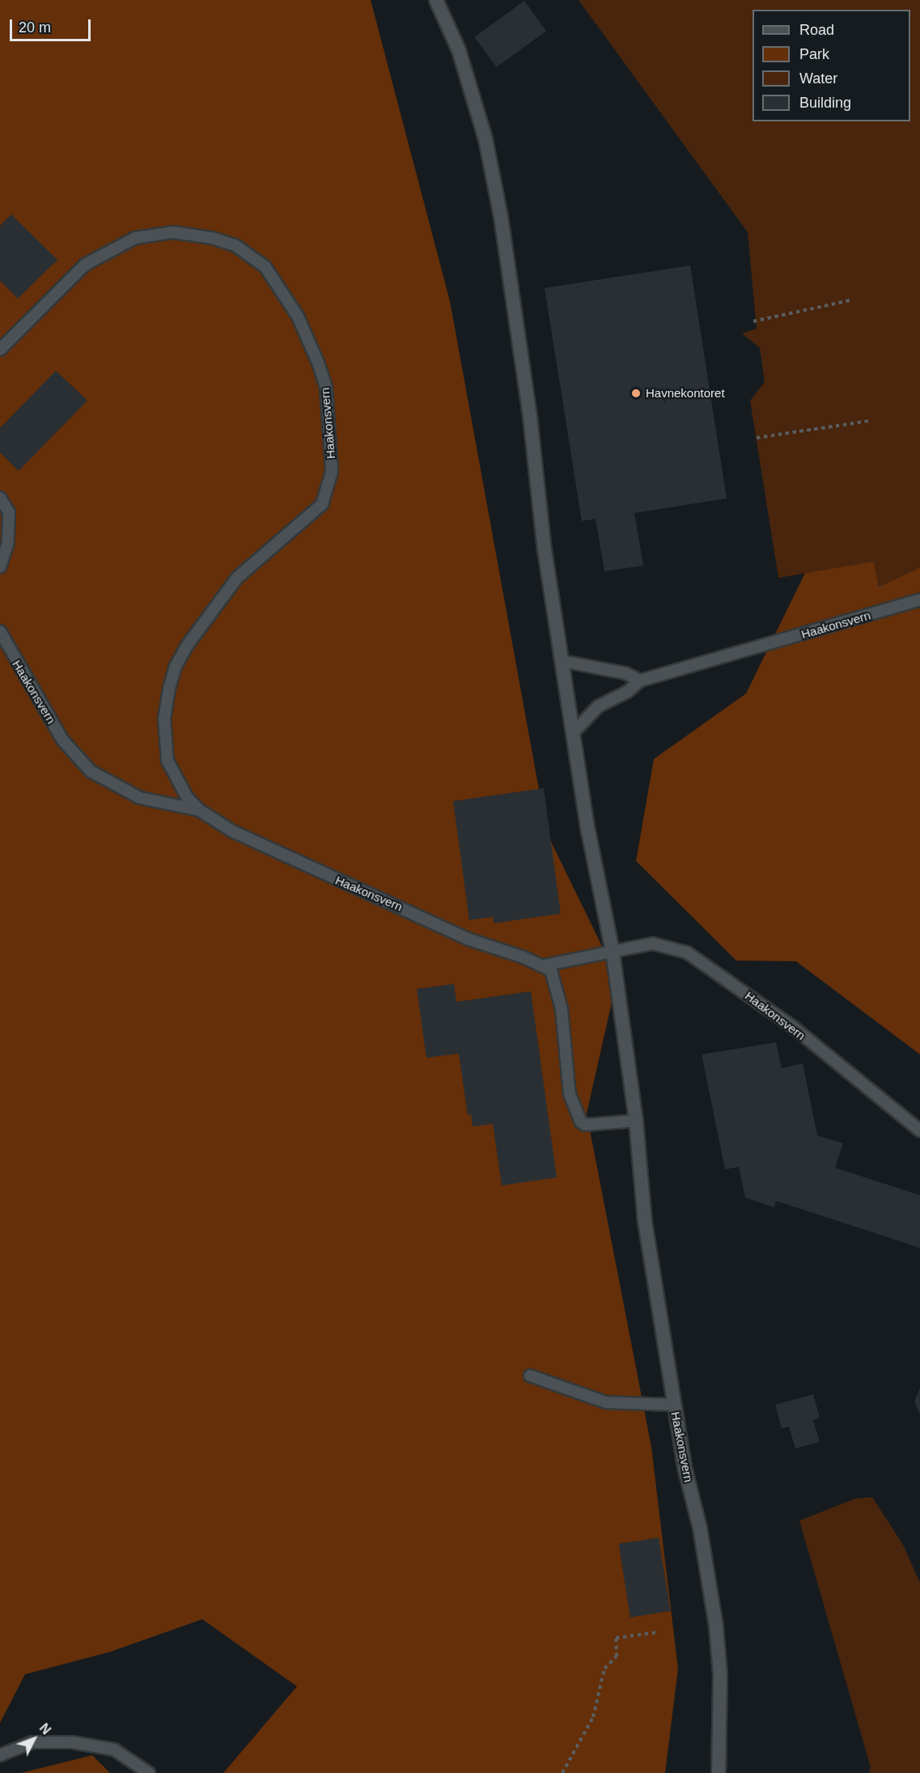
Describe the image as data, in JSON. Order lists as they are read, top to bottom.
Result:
{
  "streets": {
    "street": ["Haakonsvern"]
  },
  "places": ["Havnekontoret"],
  "legend": [
    "Road",
    "Park",
    "Water",
    "Building"
  ],
  "scale_bar": "20 m",
  "north": "top right"
}
